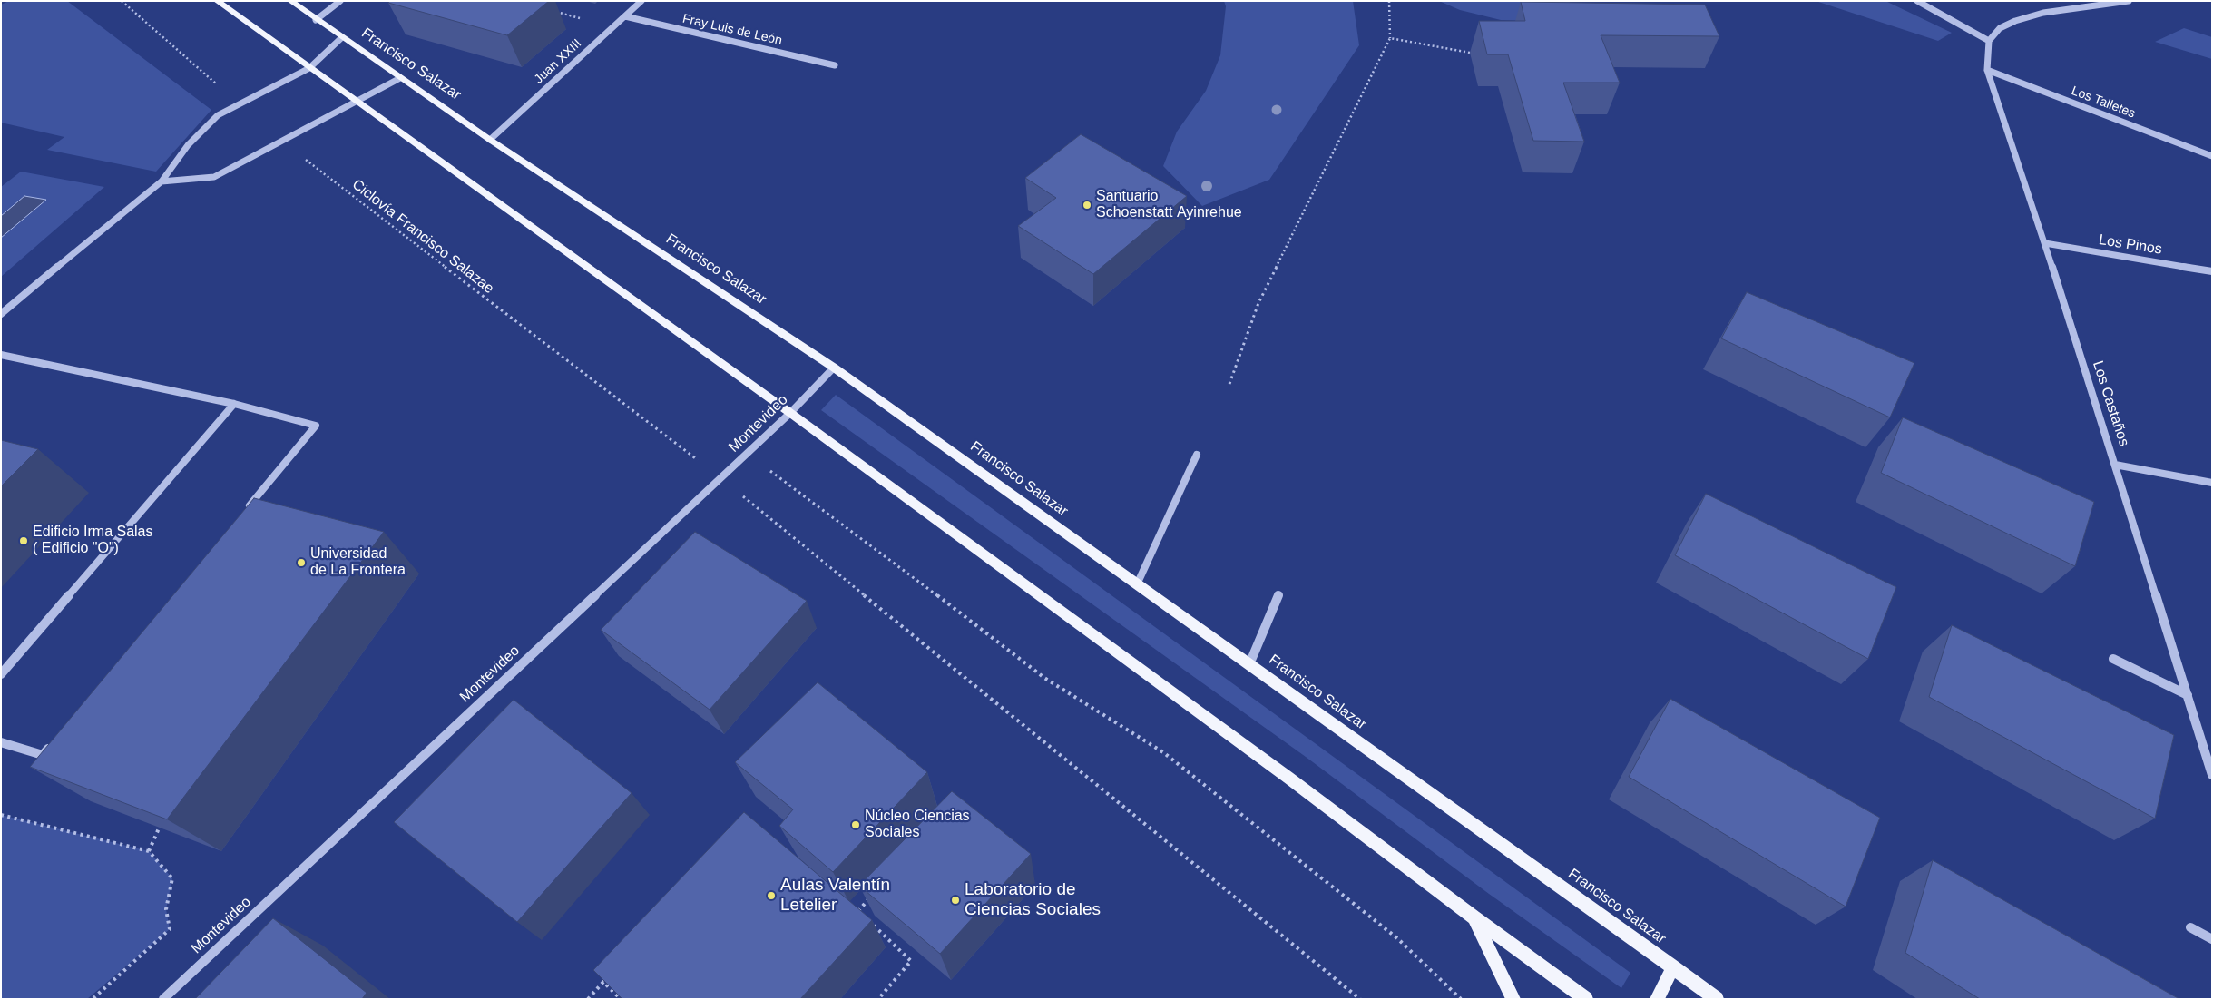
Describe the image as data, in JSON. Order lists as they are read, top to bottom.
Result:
{
  "streets": {
    "main road": ["Francisco Salazar"],
    "street": [
      "Fray Luis de León",
      "Juan XXIII",
      "Los Talletes",
      "Los Pinos",
      "Los Castaños",
      "Montevideo"
    ],
    "path": ["Ciclovía Francisco Salazae"]
  },
  "crossings": [
    ["Fray Luis de León", "Juan XXIII"],
    ["Juan XXIII", "Francisco Salazar"],
    ["Francisco Salazar", "Montevideo"],
    ["Los Talletes", "Los Castaños"],
    ["Ciclovía Francisco Salazae", "Montevideo"],
    ["Los Pinos", "Los Castaños"]
  ],
  "places": [
    "Santuario Schoenstatt Ayinrehue",
    "Edificio Irma Salas ( Edificio \"O\")",
    "Universidad de La Frontera",
    "Núcleo Ciencias Sociales",
    "Aulas Valentín Letelier",
    "Laboratorio de Ciencias Sociales"
  ]
}
